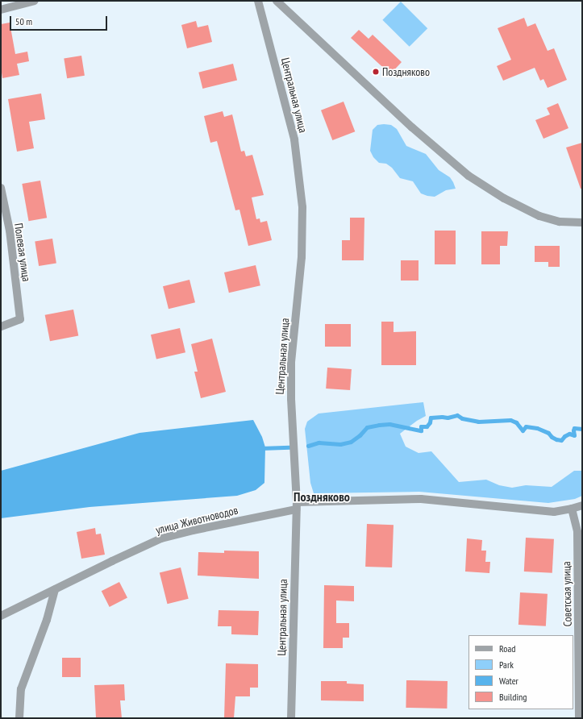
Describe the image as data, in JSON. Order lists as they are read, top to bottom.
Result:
{
  "streets": {
    "street": [
      "Центральная улица",
      "Полевая улица",
      "улица Животноводов",
      "Советская улица"
    ]
  },
  "crossings": [
    ["Центральная улица", "улица Животноводов"],
    ["улица Животноводов", "Советская улица"]
  ],
  "districts": ["Поздняково"],
  "places": ["Поздняково"],
  "legend": [
    "Road",
    "Park",
    "Water",
    "Building"
  ],
  "scale_bar": "50 m"
}
